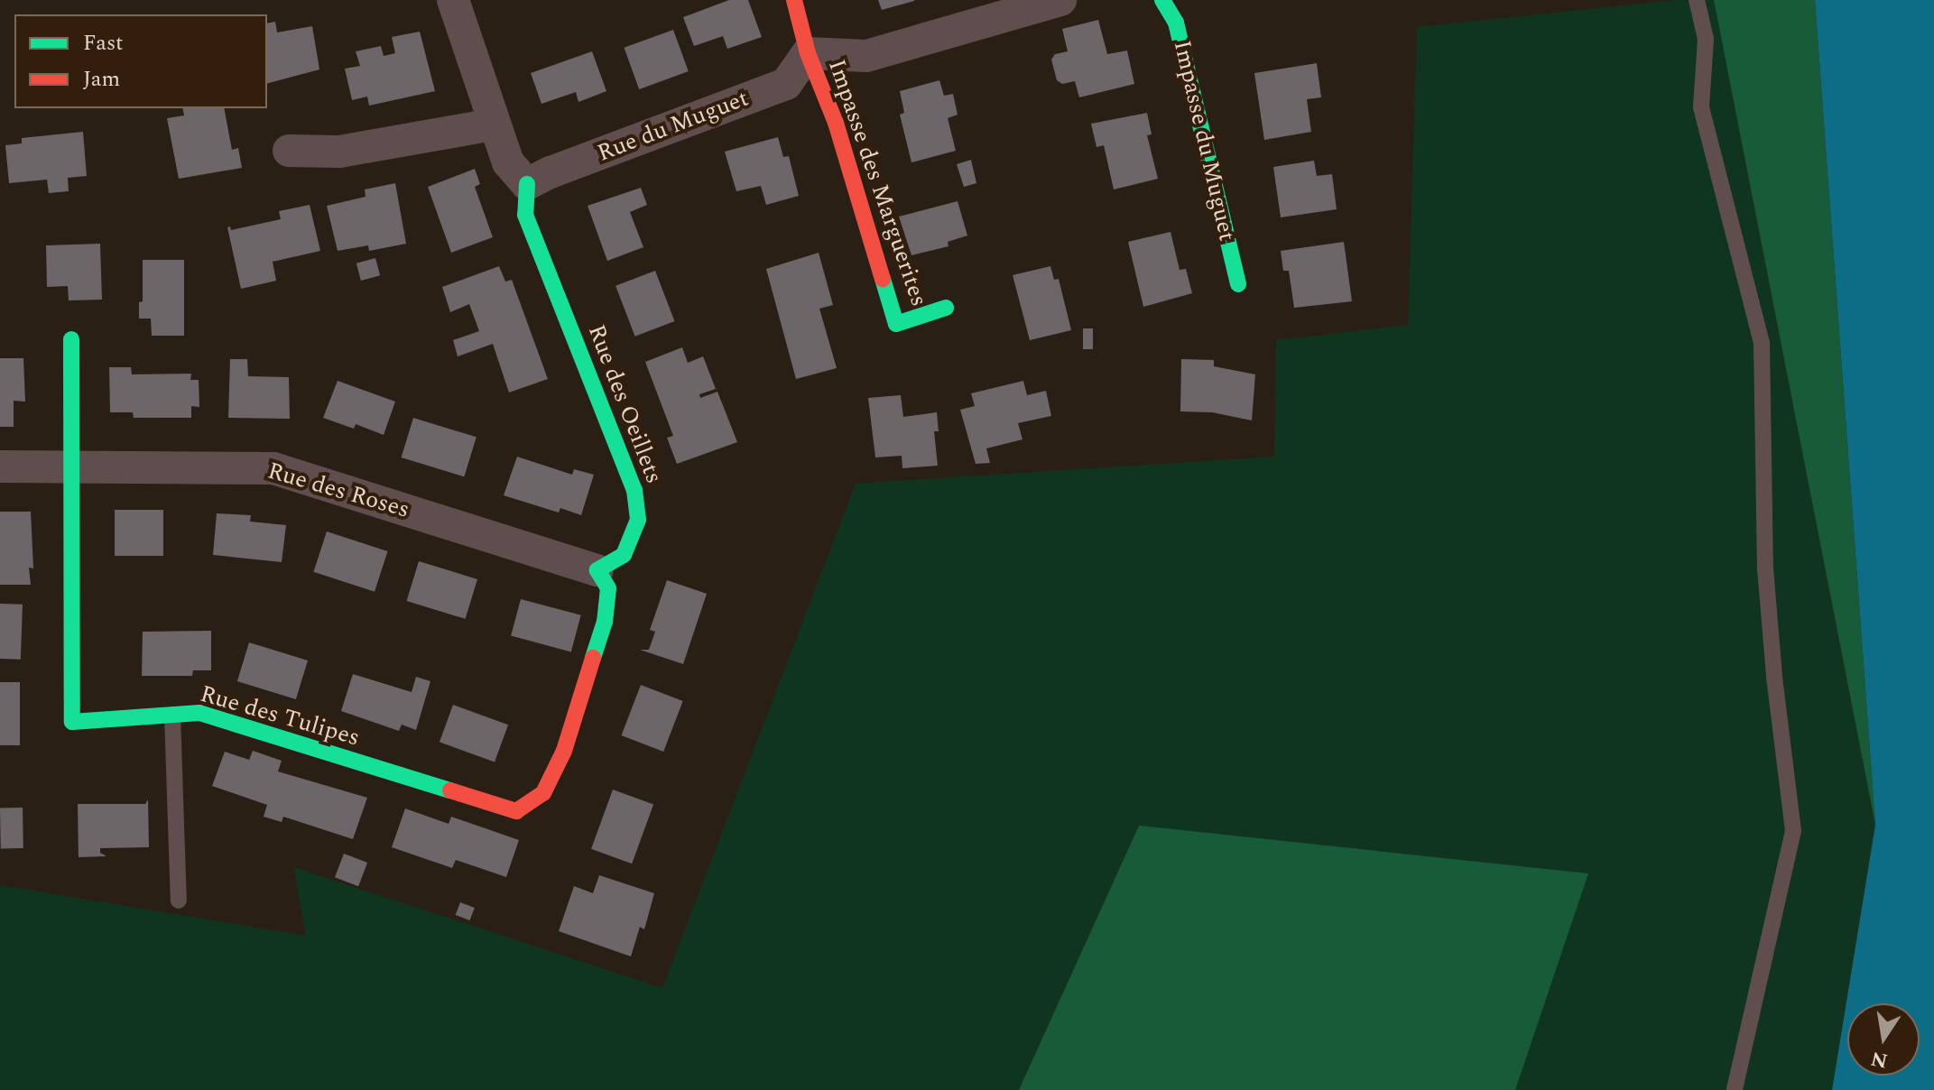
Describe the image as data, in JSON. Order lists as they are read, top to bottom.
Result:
{
  "streets": {
    "street": [
      "Rue du Muguet",
      "Impasse du Muguet",
      "Impasse des Marguerites",
      "Rue des Oeillets",
      "Rue des Roses",
      "Rue des Tulipes"
    ]
  },
  "crossings": [
    ["Rue du Muguet", "Impasse des Marguerites"],
    ["Rue du Muguet", "Rue des Oeillets"],
    ["Rue des Oeillets", "Rue des Roses"],
    ["Rue des Oeillets", "Rue des Tulipes"],
    ["Rue des Roses", "Rue des Tulipes"]
  ],
  "legend": ["Fast", "Jam"],
  "north": "bottom"
}
